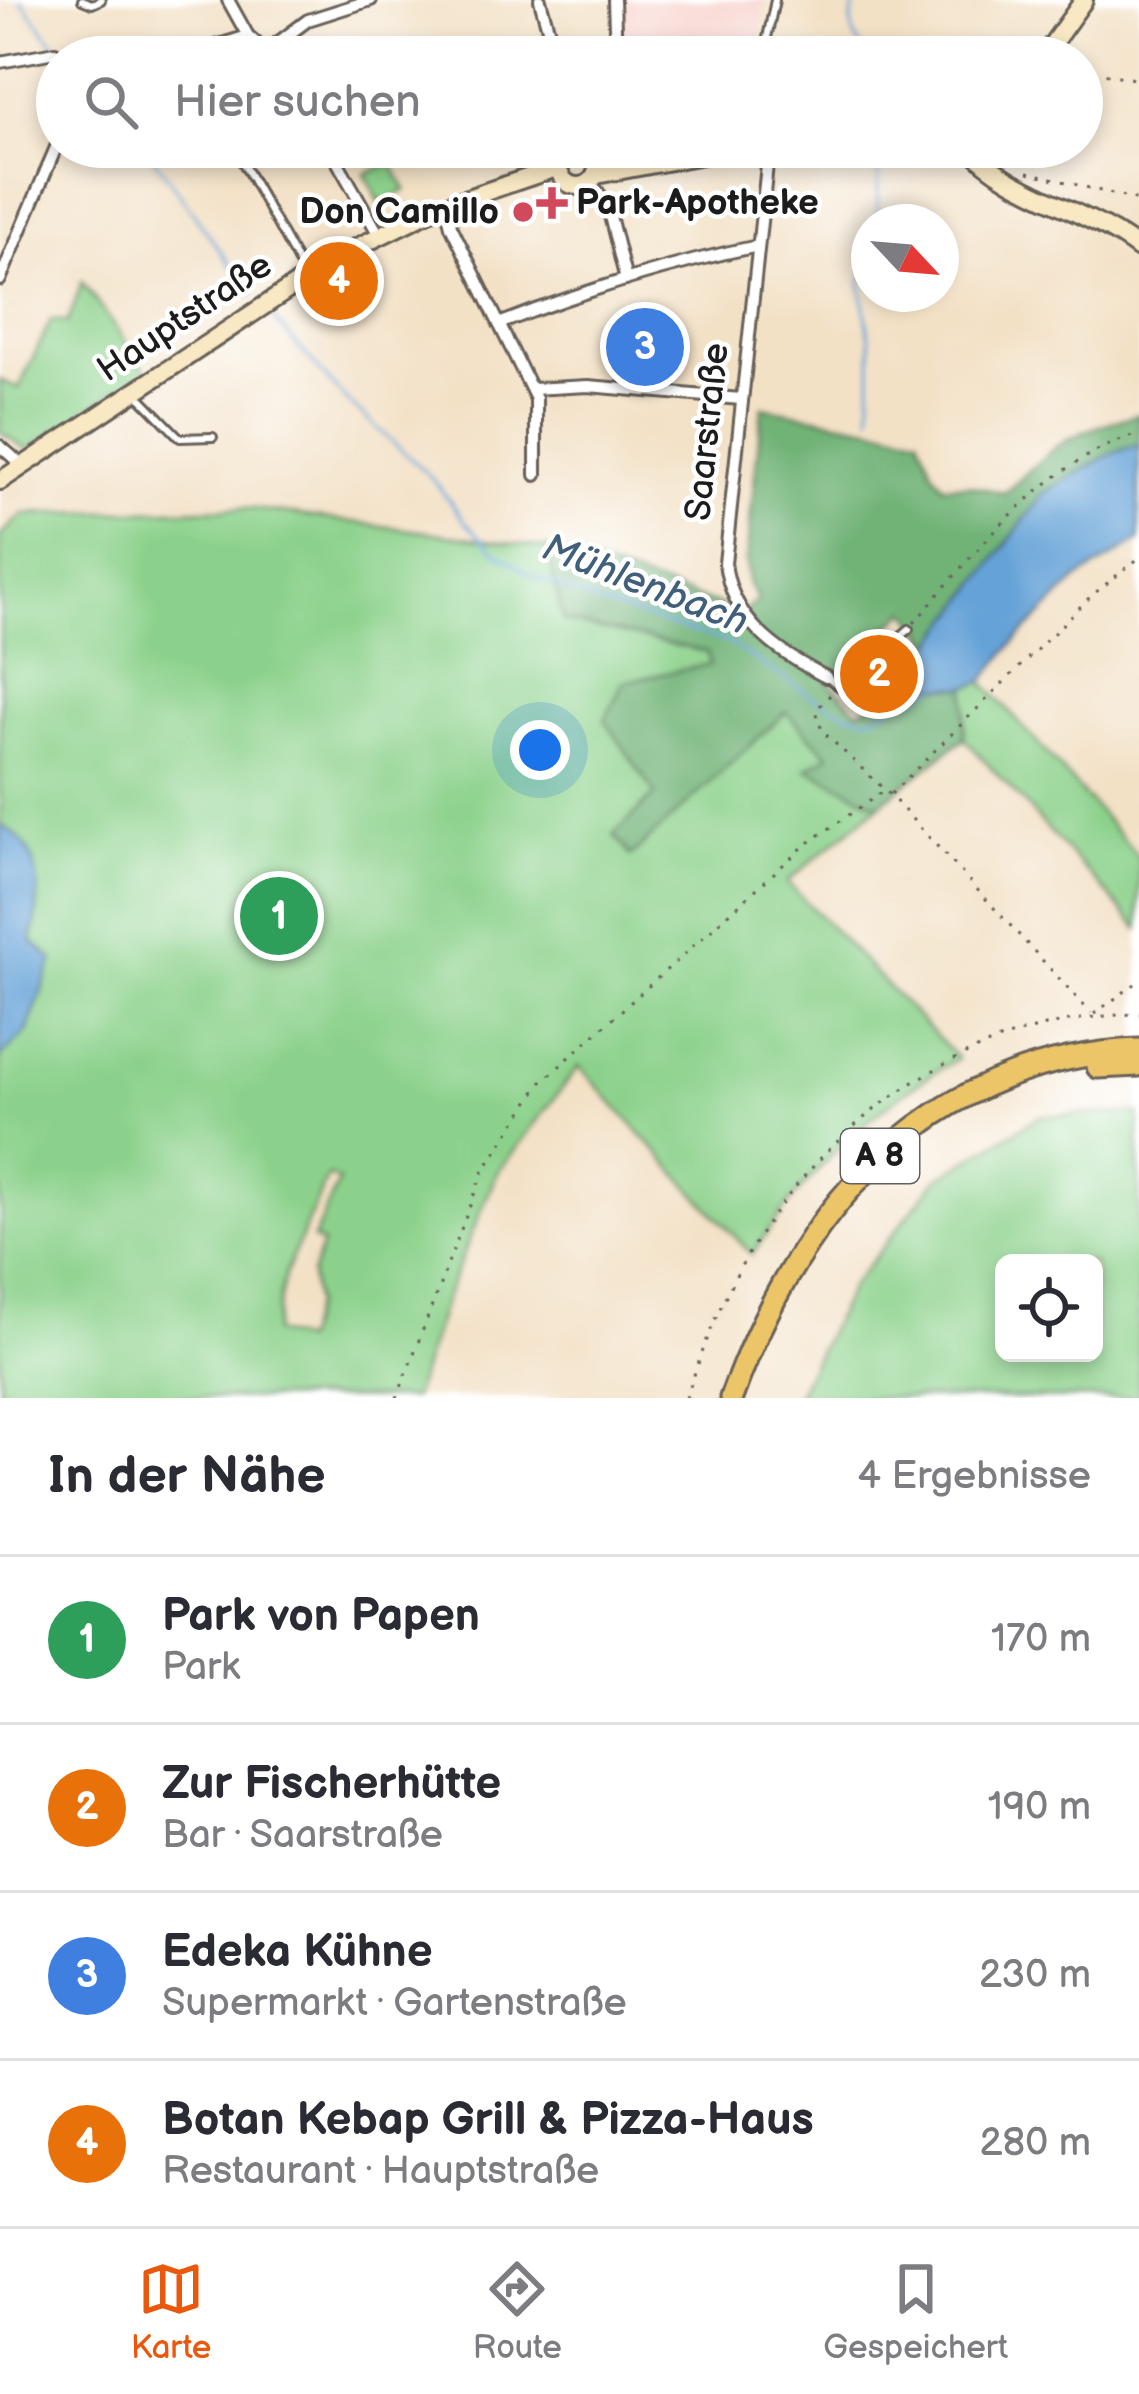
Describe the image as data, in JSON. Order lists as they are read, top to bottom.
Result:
{
  "streets": {
    "highway": ["A 8"],
    "main road": ["Hauptstraße"],
    "street": ["Saarstraße"]
  },
  "water": ["Mühlenbach"],
  "places": {
    "health": ["Park-Apotheke"],
    "other": ["Don Camillo"]
  },
  "north": "bottom right",
  "page": {
    "search": "Hier suchen",
    "pins": [
      "4",
      "3",
      "2",
      "1"
    ],
    "heading": ["In der Nähe", "4 Ergebnisse"],
    "list": [
      {
        "mark": "1",
        "name": "Park von Papen",
        "note": "Park",
        "value": "170 m"
      },
      {
        "mark": "2",
        "name": "Zur Fischerhütte",
        "note": "Bar · Saarstraße",
        "value": "190 m"
      },
      {
        "mark": "3",
        "name": "Edeka Kühne",
        "note": "Supermarkt · Gartenstraße",
        "value": "230 m"
      },
      {
        "mark": "4",
        "name": "Botan Kebap Grill & Pizza-Haus",
        "note": "Restaurant · Hauptstraße",
        "value": "280 m"
      }
    ],
    "nav": ["Karte", "Route", "Gespeichert"]
  }
}
